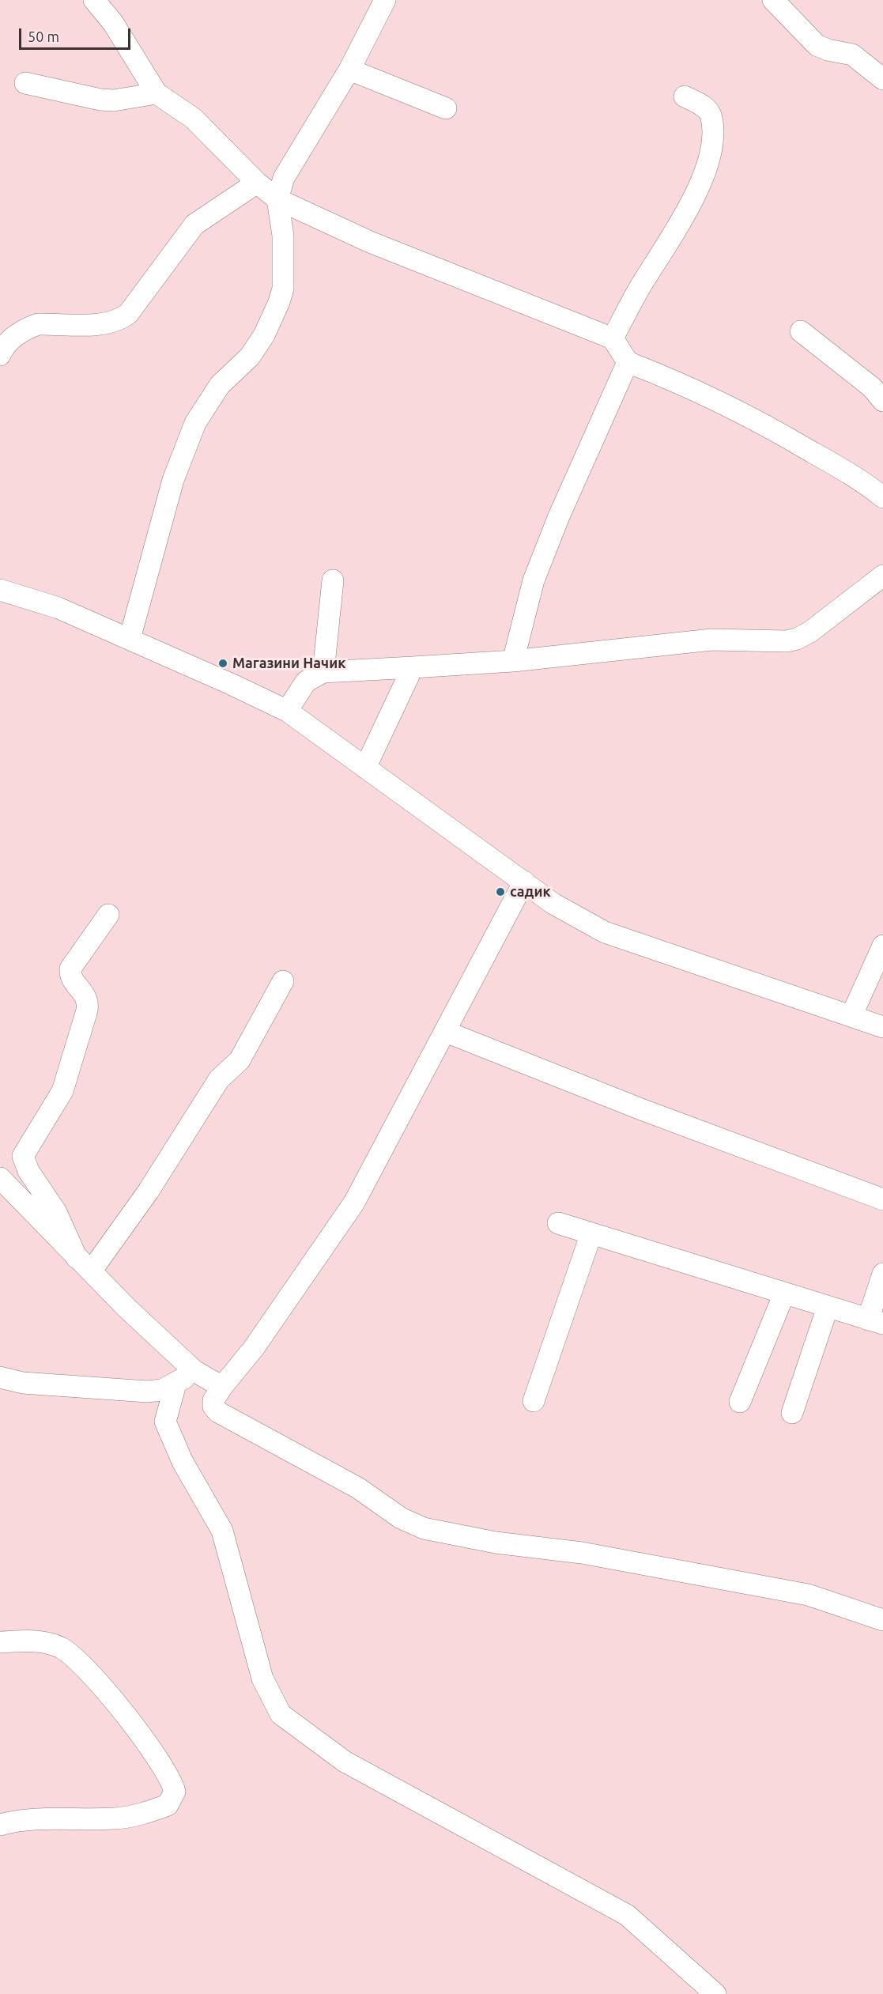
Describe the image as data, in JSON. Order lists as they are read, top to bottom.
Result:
{
  "places": ["Магазини Начик", "садик"],
  "scale_bar": "50 m"
}
